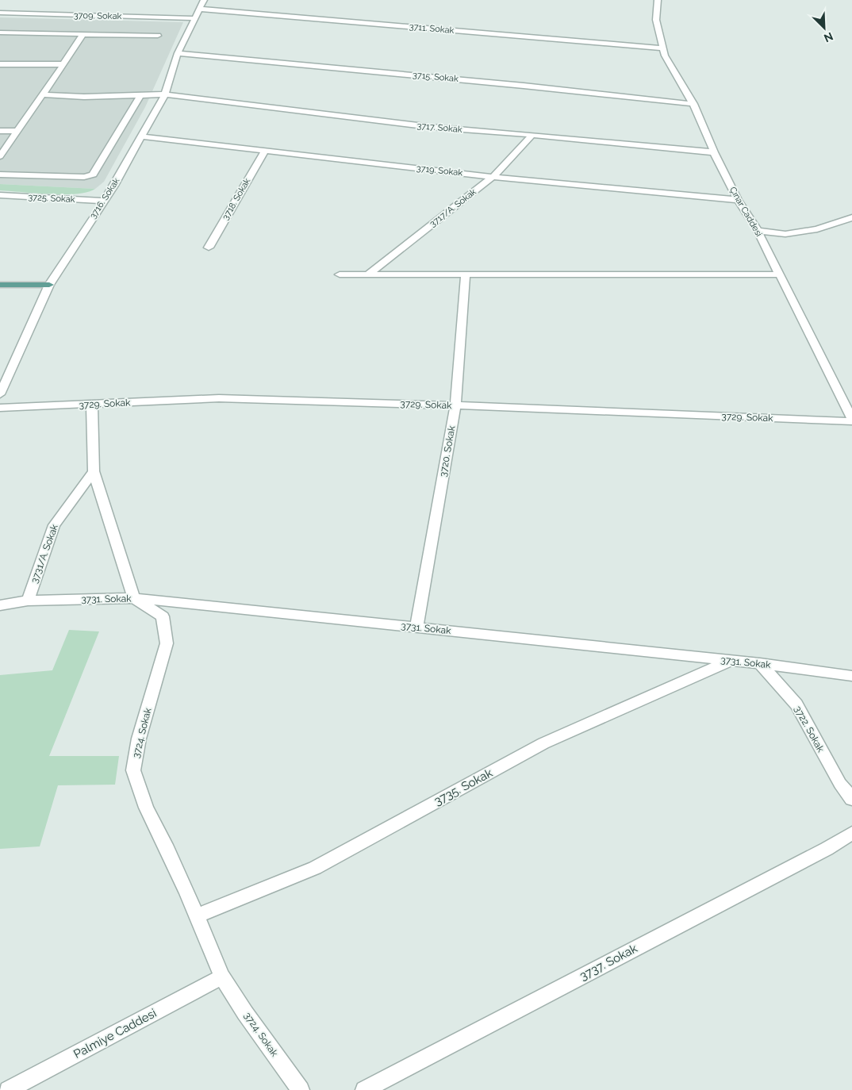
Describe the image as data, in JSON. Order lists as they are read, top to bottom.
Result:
{
  "streets": {
    "street": [
      "3709. Sokak",
      "3711. Sokak",
      "3715. Sokak",
      "3717. Sokak",
      "3719. Sokak",
      "3725. Sokak",
      "3716. Sokak",
      "3718. Sokak",
      "3717/A. Sokak",
      "Çınar Caddesi",
      "3729. Sokak",
      "3720. Sokak",
      "3731/A. Sokak",
      "3731. Sokak",
      "3722. Sokak",
      "3724. Sokak",
      "3735. Sokak",
      "3737. Sokak",
      "Palmiye Caddesi"
    ]
  },
  "crossings": [
    ["3709. Sokak", "3716. Sokak"],
    ["3711. Sokak", "3716. Sokak"],
    ["3711. Sokak", "Çınar Caddesi"],
    ["3715. Sokak", "3716. Sokak"],
    ["3715. Sokak", "Çınar Caddesi"],
    ["3717. Sokak", "3716. Sokak"],
    ["3717. Sokak", "3717/A. Sokak"],
    ["3717. Sokak", "Çınar Caddesi"],
    ["3719. Sokak", "3716. Sokak"],
    ["3719. Sokak", "3718. Sokak"],
    ["3719. Sokak", "3717/A. Sokak"],
    ["3719. Sokak", "Çınar Caddesi"],
    ["3725. Sokak", "3716. Sokak"],
    ["Çınar Caddesi", "3729. Sokak"],
    ["3729. Sokak", "3720. Sokak"],
    ["3720. Sokak", "3731. Sokak"],
    ["3731/A. Sokak", "3731. Sokak"],
    ["3731. Sokak", "3722. Sokak"],
    ["3731. Sokak", "3724. Sokak"],
    ["3731. Sokak", "3735. Sokak"],
    ["3724. Sokak", "3735. Sokak"],
    ["3724. Sokak", "Palmiye Caddesi"]
  ],
  "north": "bottom right"
}
